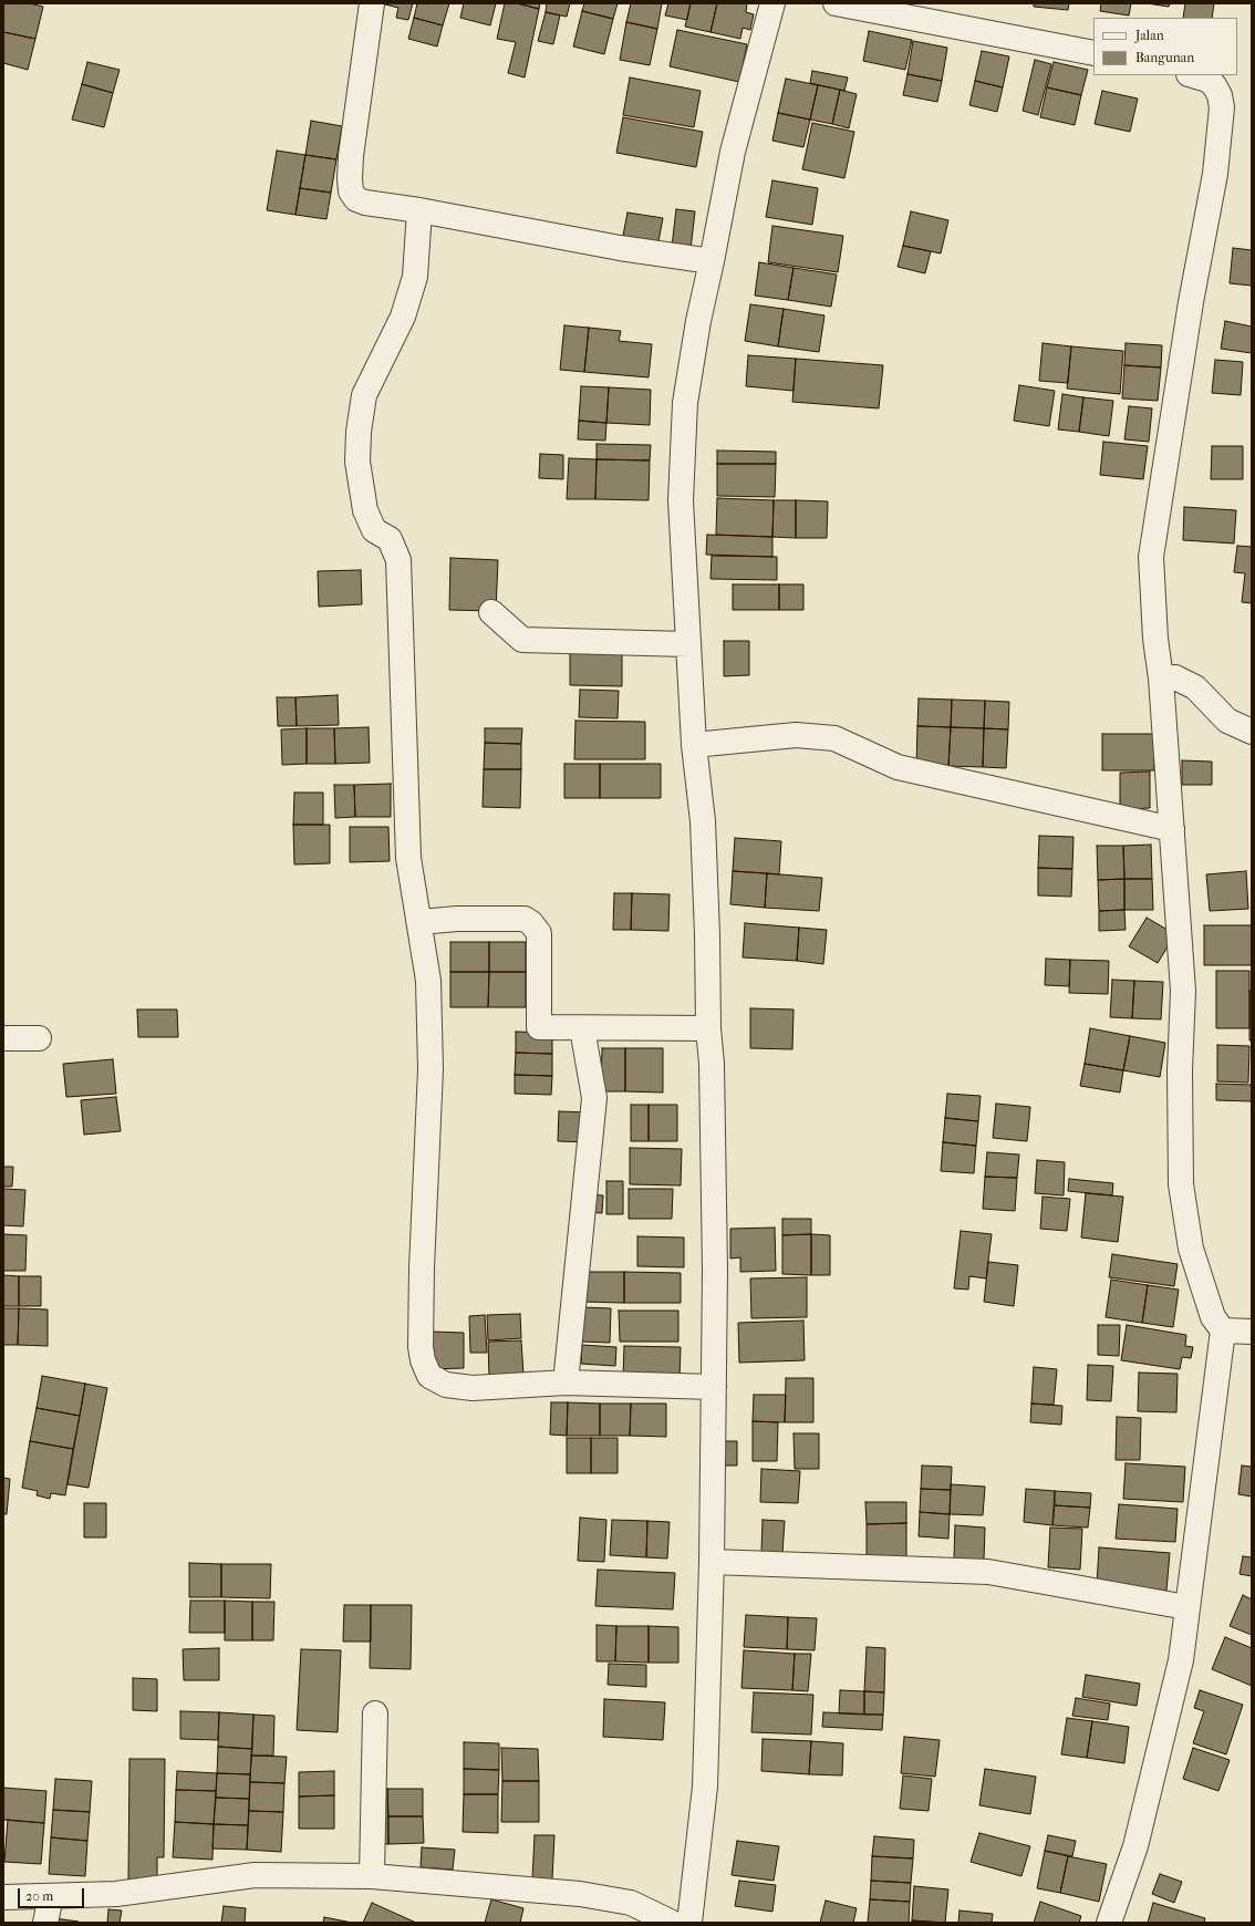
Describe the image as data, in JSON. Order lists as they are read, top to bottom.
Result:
{
  "legend": ["Jalan", "Bangunan"],
  "scale_bar": "20 m"
}
